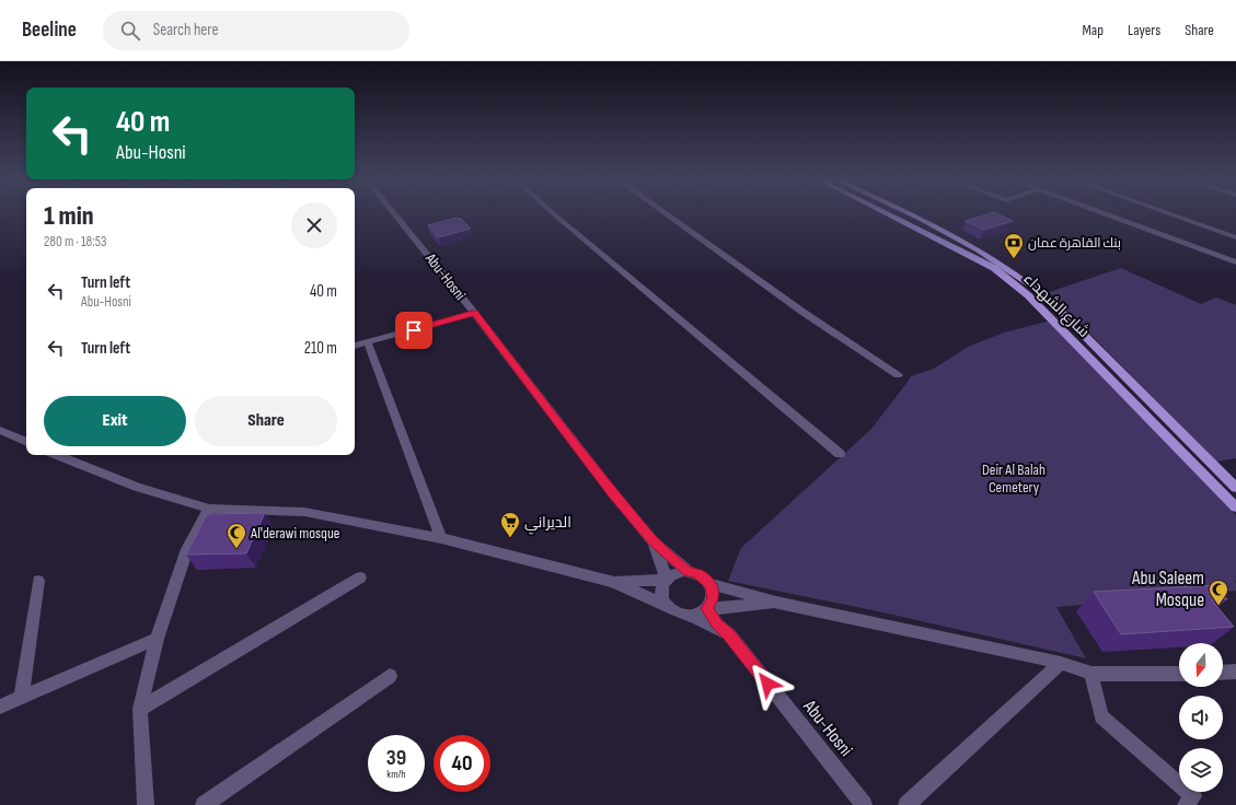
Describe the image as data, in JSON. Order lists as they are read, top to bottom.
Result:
{
  "streets": {
    "main road": ["شارع الشهداء"],
    "street": ["Abu-Hosni"]
  },
  "parks": ["Deir Al Balah Cemetery"],
  "places": {
    "bank": ["بنك القاهرة عمان"],
    "supermarket": ["الديراني"],
    "mosque": ["Al'derawi mosque", "Abu Saleem Mosque"]
  },
  "north": "bottom",
  "page": {
    "header": "Beeline",
    "search": "Search here",
    "nav": ["Map", "Layers", "Share"],
    "turn": ["40 m", "Abu-Hosni"],
    "heading": ["1 min", "280 m · 18:53"],
    "list": [
      {
        "name": "Turn left",
        "note": "Abu-Hosni",
        "value": "40 m"
      },
      {
        "name": "Turn left",
        "value": "210 m"
      }
    ],
    "buttons": ["Exit", "Share"],
    "speed": "39 km/h",
    "limit": "40"
  }
}
